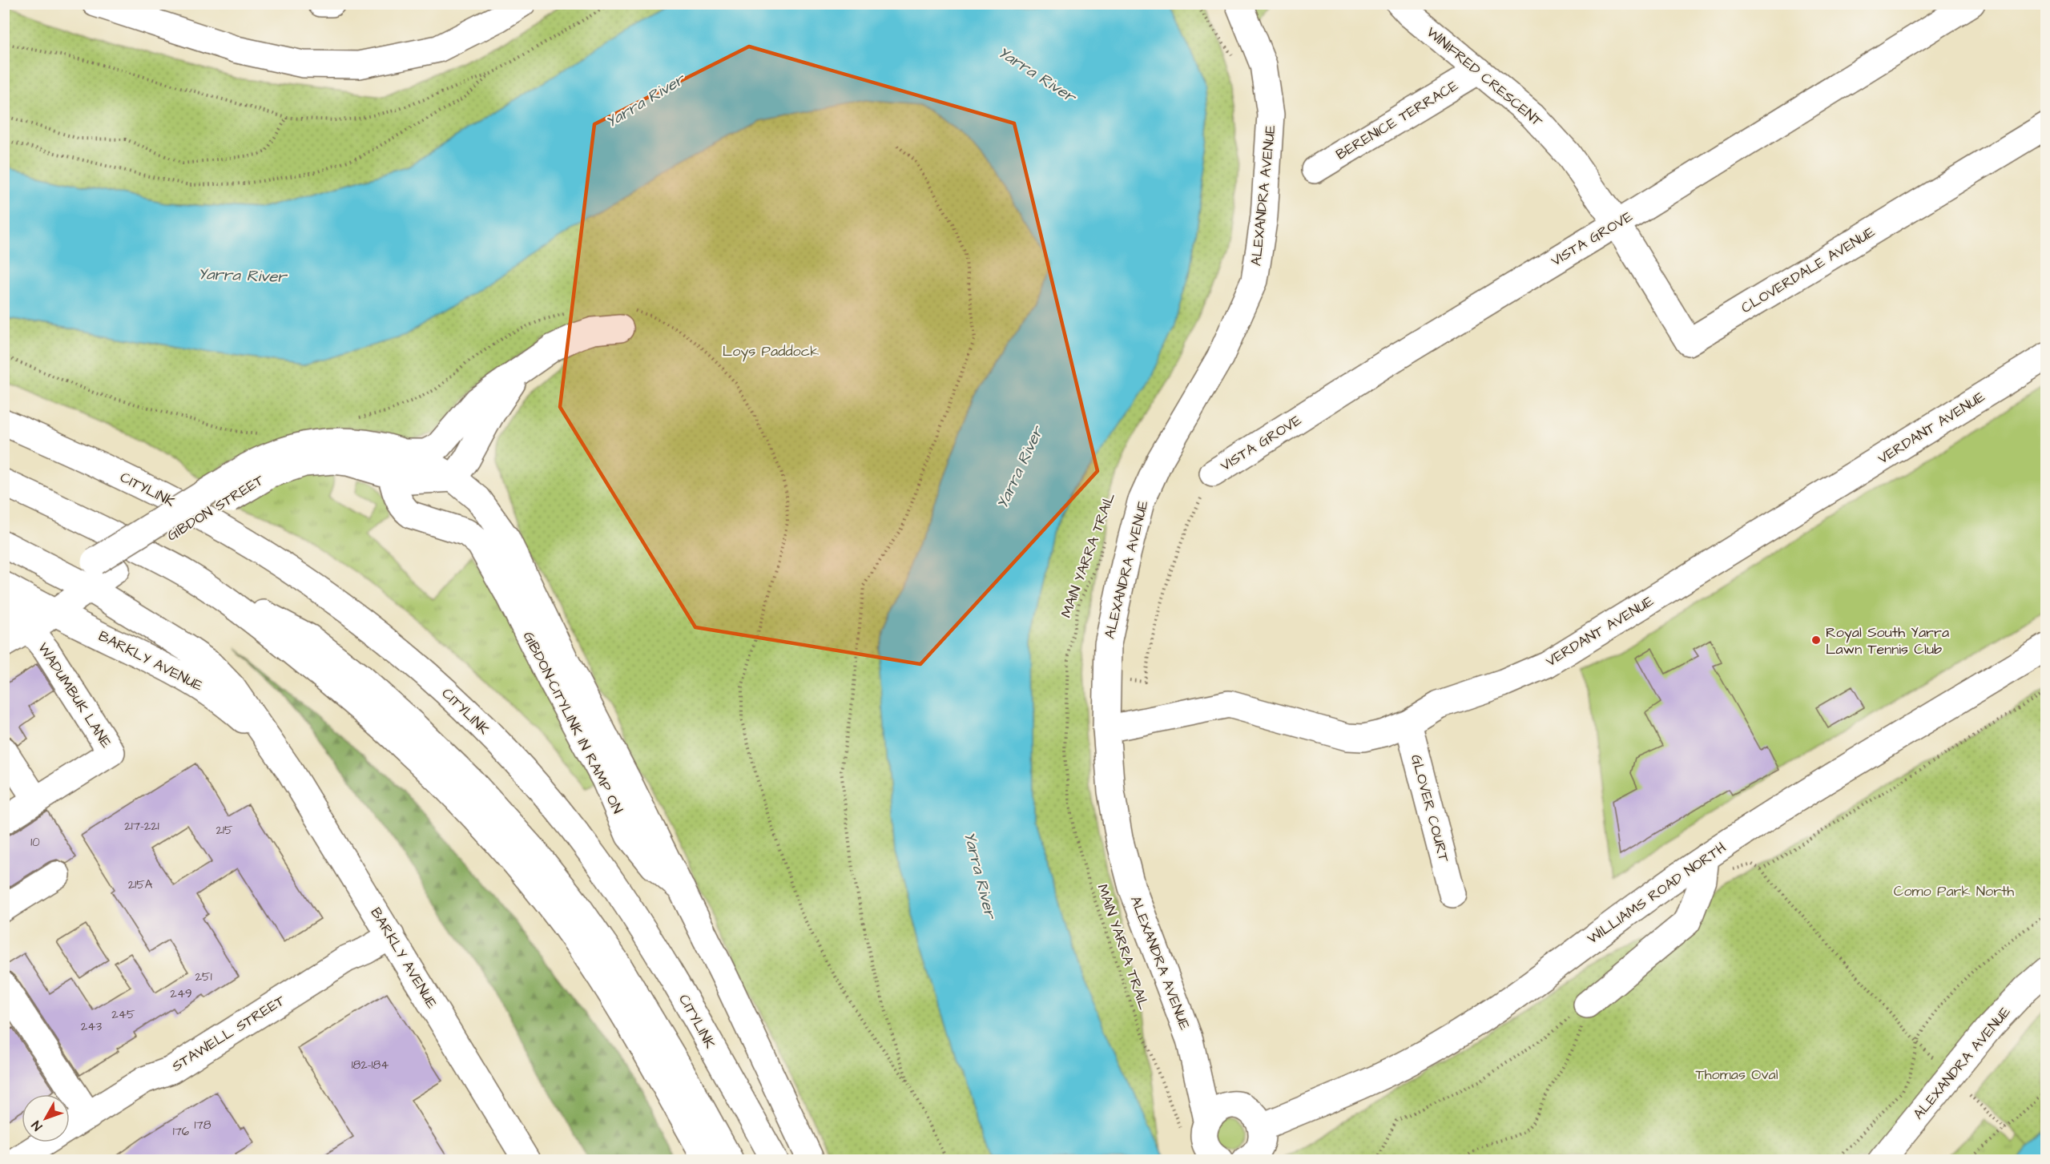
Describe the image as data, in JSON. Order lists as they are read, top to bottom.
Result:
{
  "streets": {
    "main road": [
      "WINIFRED CRESCENT",
      "BERENICE TERRACE",
      "ALEXANDRA AVENUE",
      "VISTA GROVE",
      "CLOVERDALE AVENUE",
      "VERDANT AVENUE",
      "CITYLINK",
      "GIBDON STREET",
      "BARKLY AVENUE",
      "WADUMBUK LANE",
      "GIBDON-CITYLINK IN RAMP ON",
      "GLOVER COURT",
      "WILLIAMS ROAD NORTH",
      "STAWELL STREET"
    ],
    "path": ["MAIN YARRA TRAIL"]
  },
  "crossings": [
    ["WINIFRED CRESCENT", "BERENICE TERRACE"],
    ["WINIFRED CRESCENT", "VISTA GROVE"],
    ["WINIFRED CRESCENT", "CLOVERDALE AVENUE"],
    ["ALEXANDRA AVENUE", "VERDANT AVENUE"],
    ["VISTA GROVE", "CLOVERDALE AVENUE"],
    ["VERDANT AVENUE", "GLOVER COURT"],
    ["GIBDON STREET", "BARKLY AVENUE"],
    ["GIBDON STREET", "WADUMBUK LANE"],
    ["GIBDON STREET", "GIBDON-CITYLINK IN RAMP ON"],
    ["BARKLY AVENUE", "STAWELL STREET"]
  ],
  "water": ["Yarra River"],
  "parks": ["Loys Paddock", "Como Park North", "Thomas Oval"],
  "places": ["Royal South Yarra Lawn Tennis Club"],
  "house_numbers": [
    "217-221",
    "215",
    "10",
    "215A",
    "251",
    "249",
    "245",
    "243",
    "182-184",
    "178",
    "176"
  ],
  "north": "bottom left"
}
